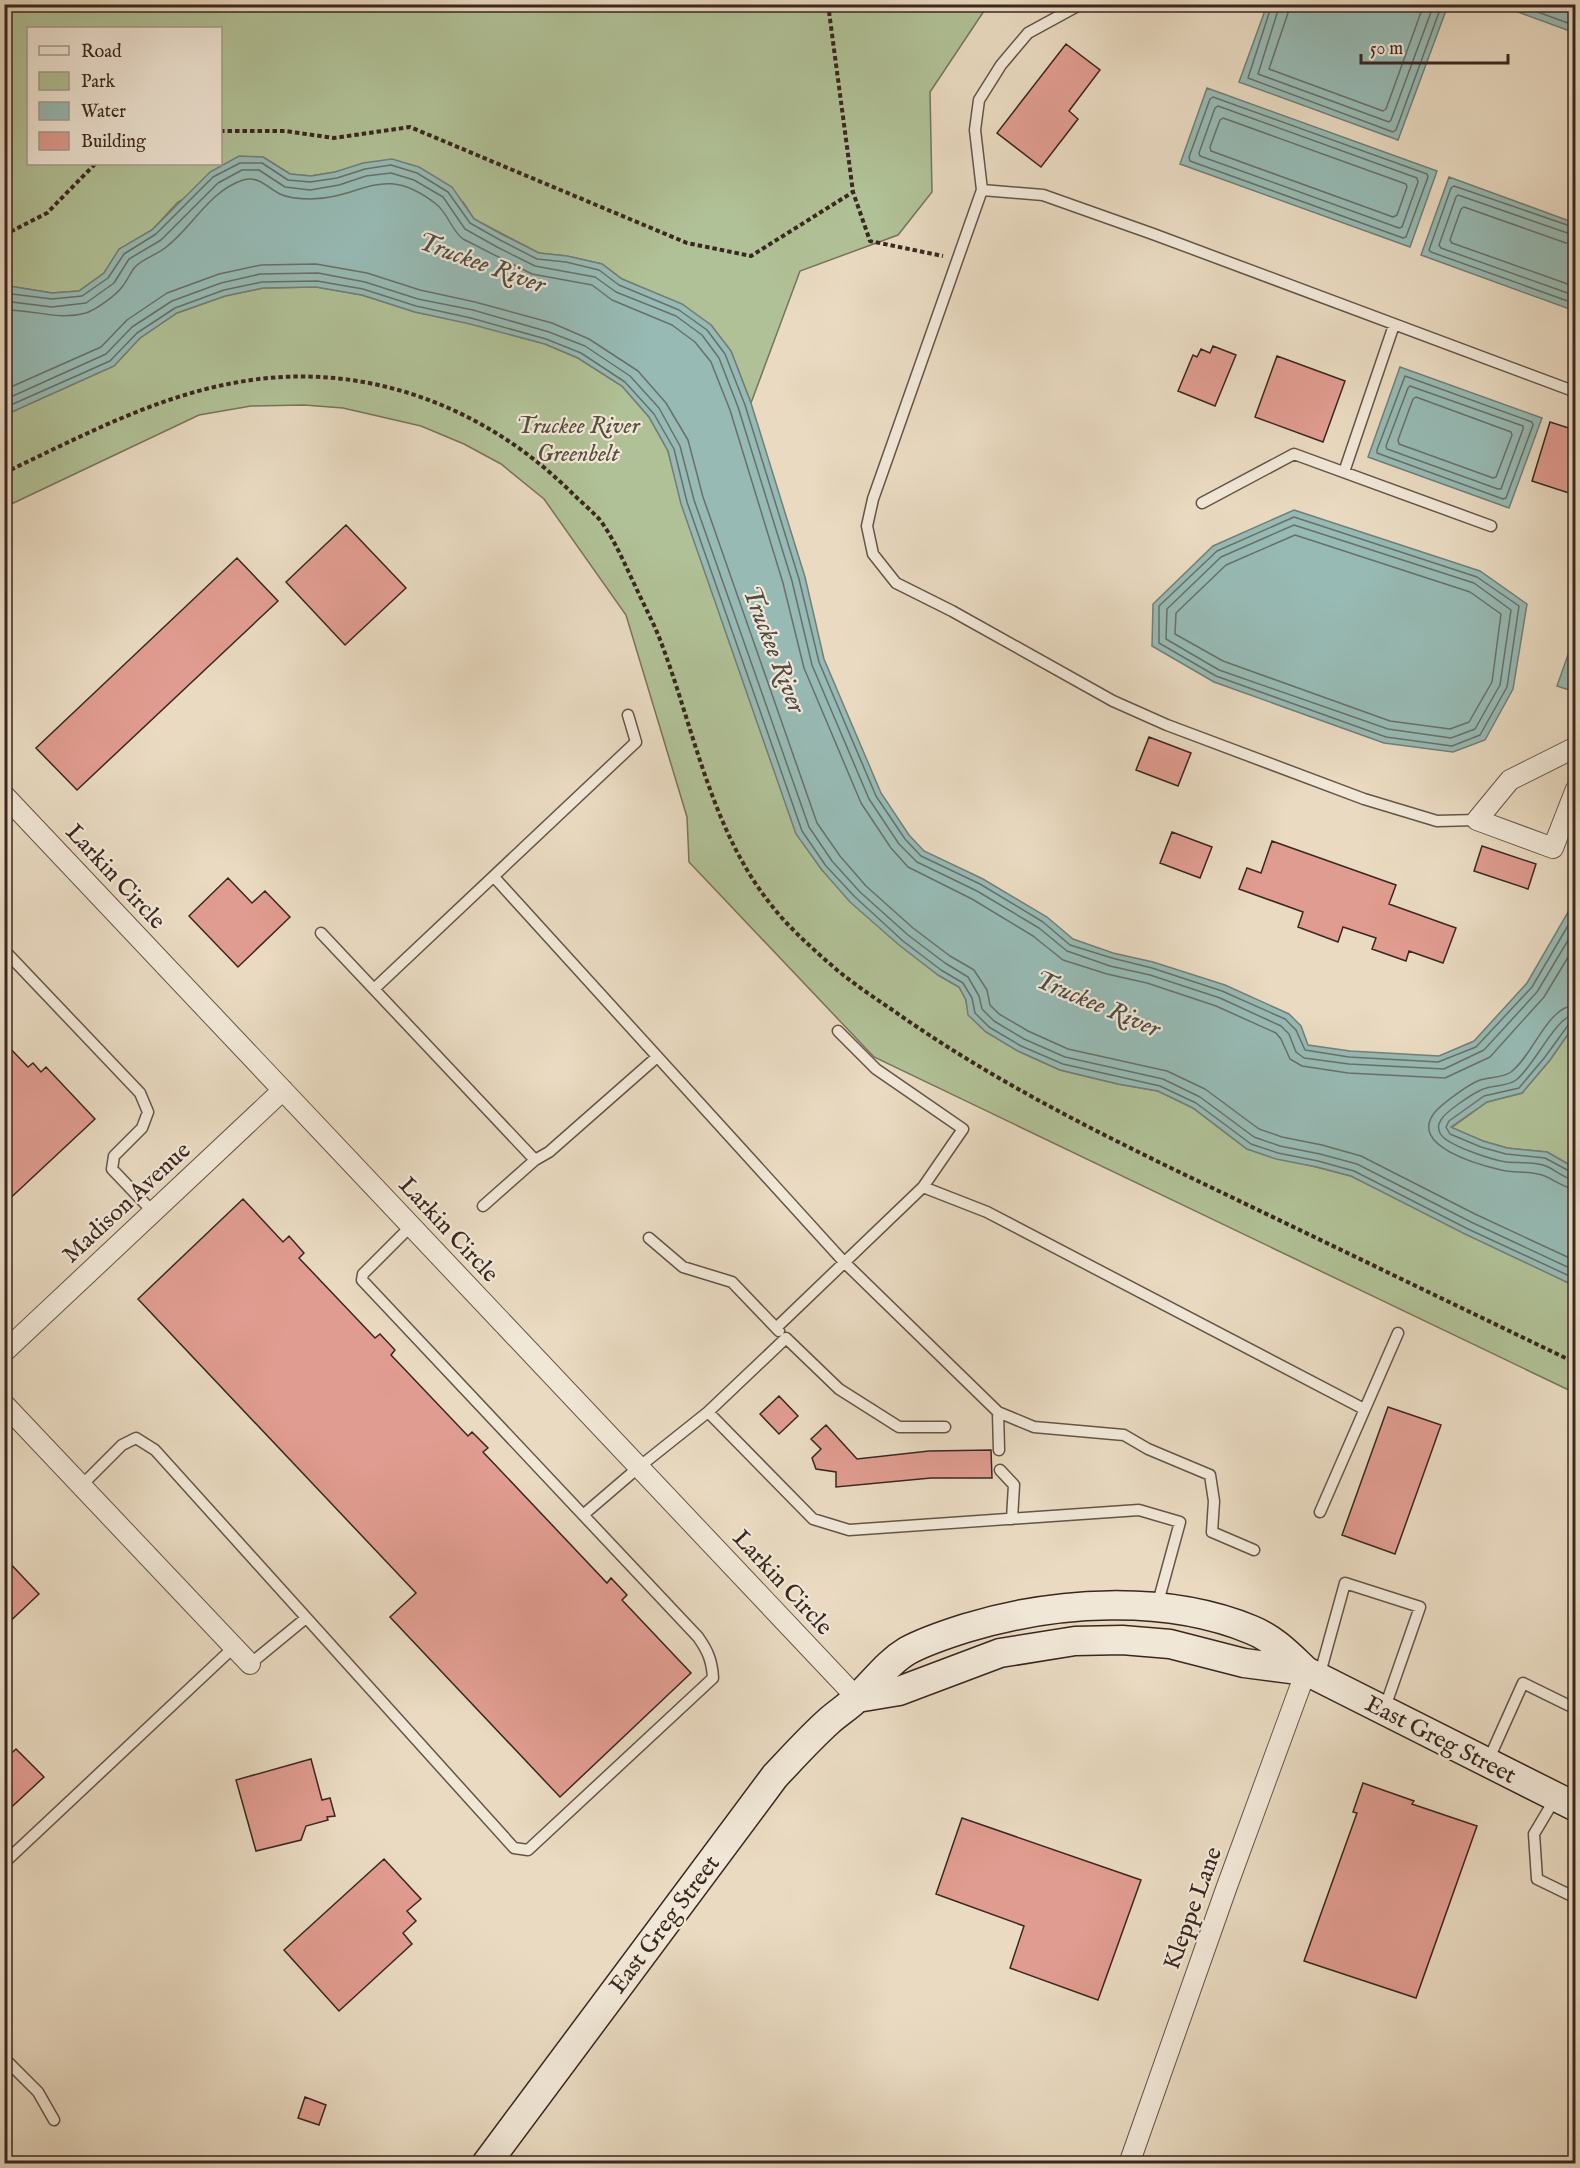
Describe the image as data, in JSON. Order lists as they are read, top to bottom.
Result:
{
  "streets": {
    "main road": ["East Greg Street"],
    "street": ["Larkin Circle", "Madison Avenue", "Kleppe Lane"]
  },
  "crossings": [
    ["Larkin Circle", "Madison Avenue"],
    ["Larkin Circle", "East Greg Street"],
    ["East Greg Street", "Kleppe Lane"]
  ],
  "water": ["Truckee River"],
  "parks": ["Truckee River Greenbelt"],
  "legend": [
    "Road",
    "Park",
    "Water",
    "Building"
  ],
  "scale_bar": "50 m"
}
